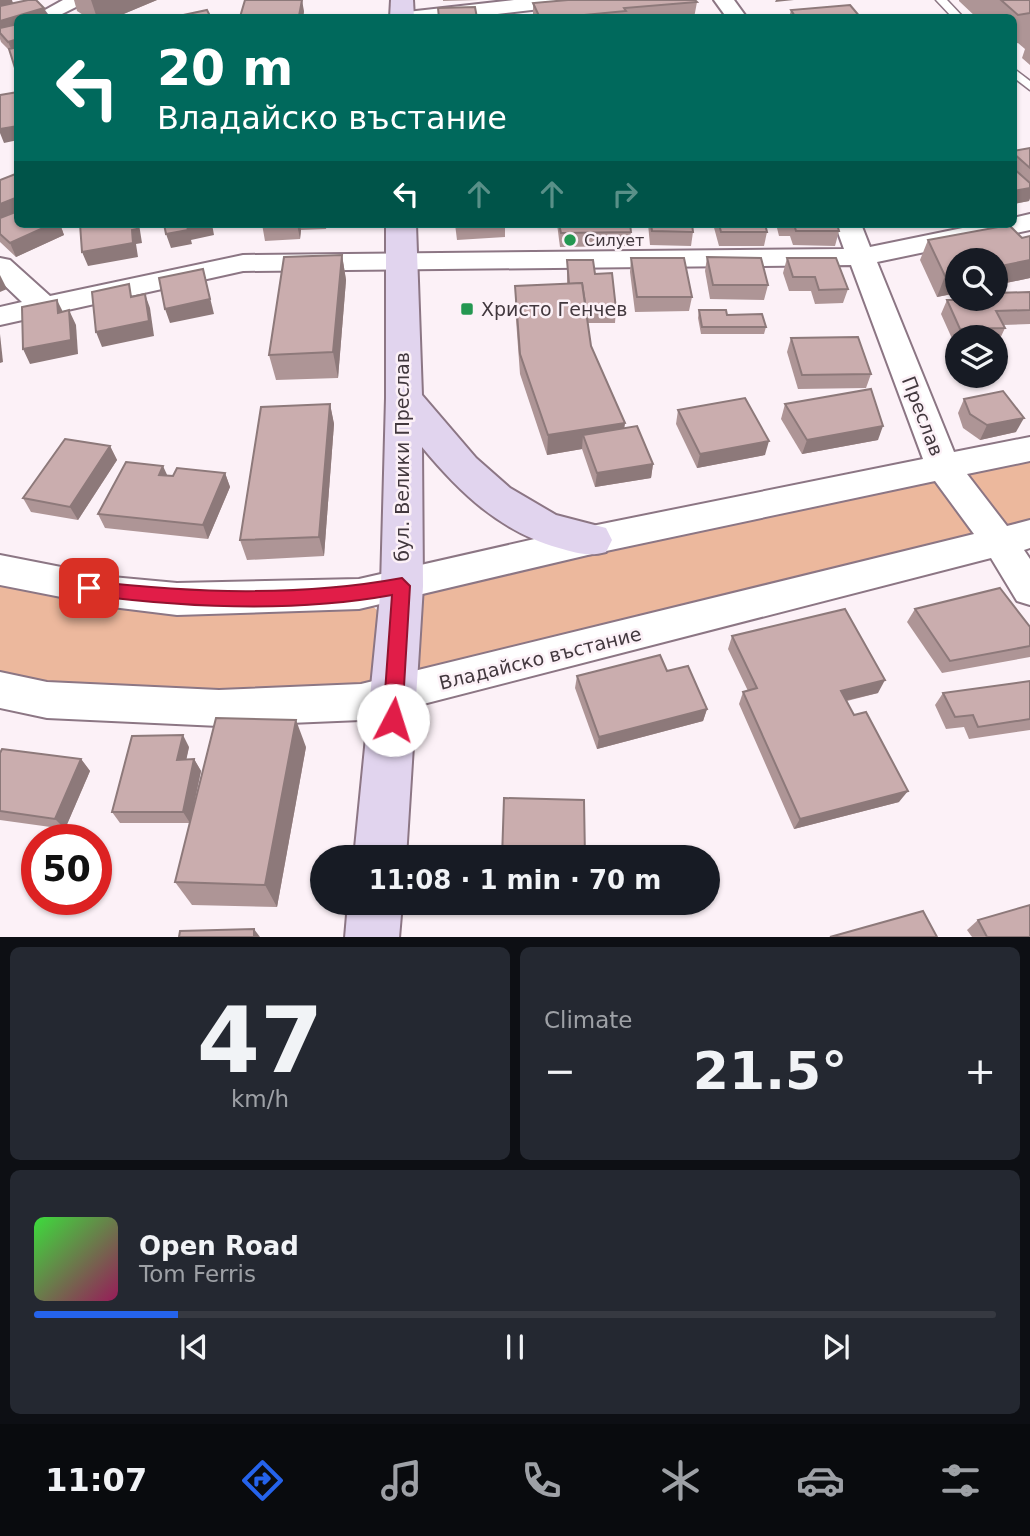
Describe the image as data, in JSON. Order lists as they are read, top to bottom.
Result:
{
  "streets": {
    "main road": ["бул. Велики Преслав"],
    "street": ["Преслав", "Владайско въстание"]
  },
  "crossings": [
    ["Преслав", "Владайско въстание"],
    ["бул. Велики Преслав", "Владайско въстание"]
  ],
  "places": {
    "other": ["Силует"],
    "transit": ["Христо Генчев"]
  },
  "page": {
    "turn": ["20 m", "Владайско въстание"],
    "limit": "50",
    "trip": "11:08 · 1 min · 70 m",
    "tile": [
      ["47", "km/h"],
      "Climate"
    ],
    "heat": ["−", "21.5°", "+"],
    "song": ["Open Road", "Tom Ferris"],
    "tabs": "11:07"
  }
}
